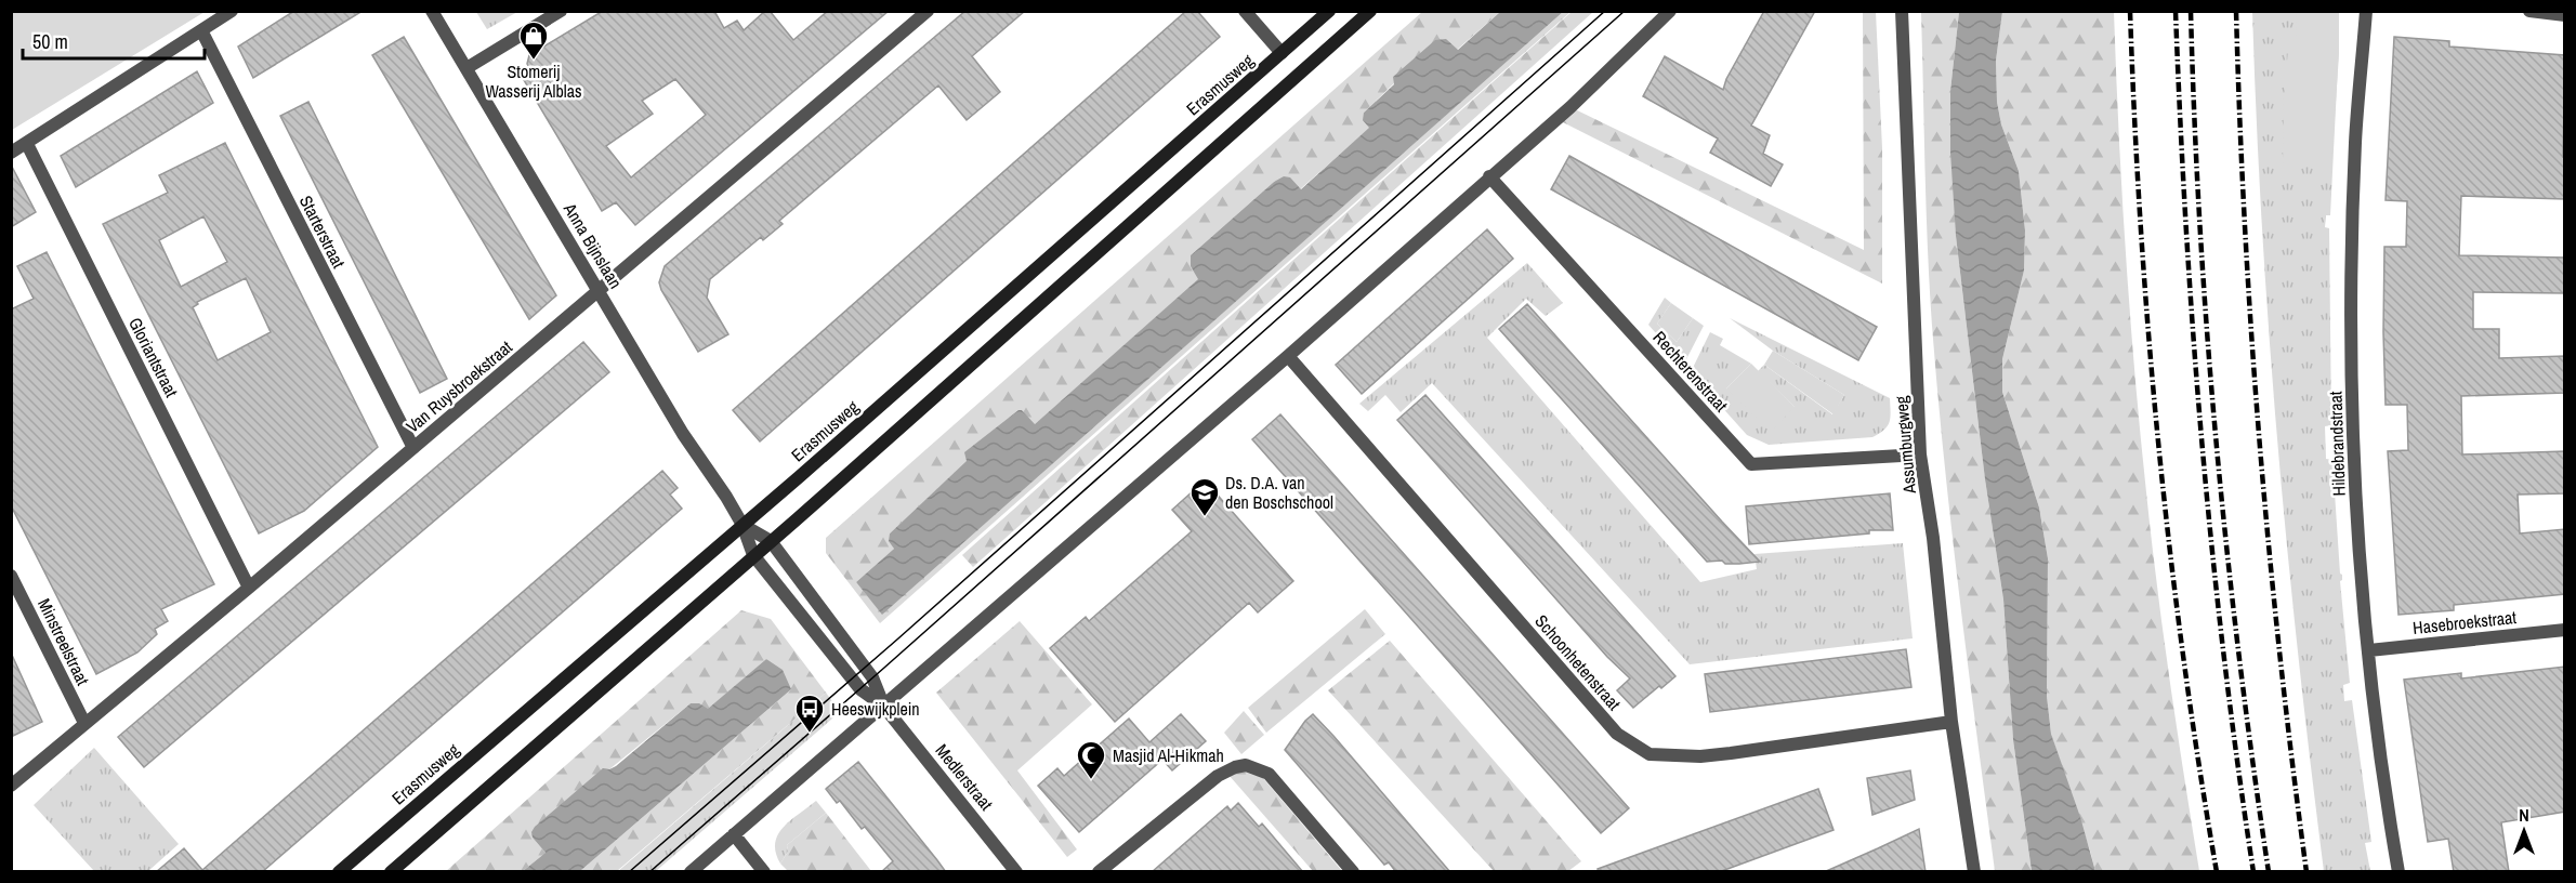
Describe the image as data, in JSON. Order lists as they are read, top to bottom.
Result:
{
  "streets": {
    "main road": ["Erasmusweg"],
    "street": [
      "Starterstraat",
      "Anna Bijnslaan",
      "Gloriantstraat",
      "Rechterenstraat",
      "Van Ruysbroekstraat",
      "Hildebrandstraat",
      "Assumburgweg",
      "Hasebroekstraat",
      "Minstreelstraat",
      "Schoonhetenstraat",
      "Medlerstraat"
    ]
  },
  "crossings": [
    ["Erasmusweg", "Anna Bijnslaan"],
    ["Erasmusweg", "Medlerstraat"],
    ["Starterstraat", "Van Ruysbroekstraat"],
    ["Anna Bijnslaan", "Van Ruysbroekstraat"],
    ["Anna Bijnslaan", "Medlerstraat"],
    ["Gloriantstraat", "Van Ruysbroekstraat"],
    ["Rechterenstraat", "Assumburgweg"],
    ["Van Ruysbroekstraat", "Minstreelstraat"],
    ["Hildebrandstraat", "Hasebroekstraat"],
    ["Assumburgweg", "Schoonhetenstraat"]
  ],
  "places": {
    "shop": ["Stomerij Wasserij Alblas"],
    "school or university": ["Ds. D.A. van den Boschschool"],
    "bus stop": ["Heeswijkplein"],
    "mosque": ["Masjid Al-Hikmah"]
  },
  "scale_bar": "50 m",
  "north": "top"
}
